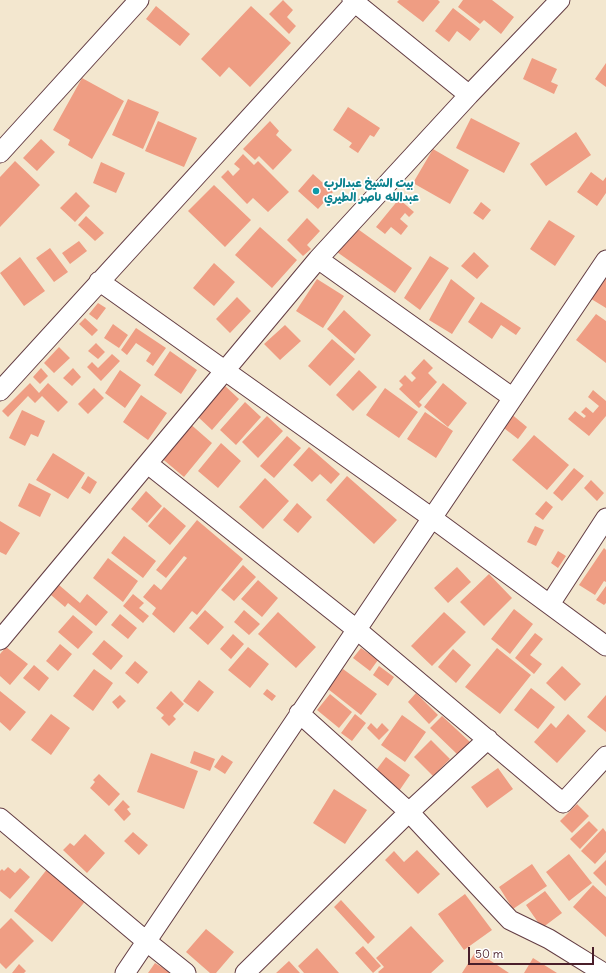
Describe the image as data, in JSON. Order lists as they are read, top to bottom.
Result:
{
  "places": ["بيت الشيخ عبدالرب عبدالله ناصر الطيري"],
  "scale_bar": "50 m"
}
